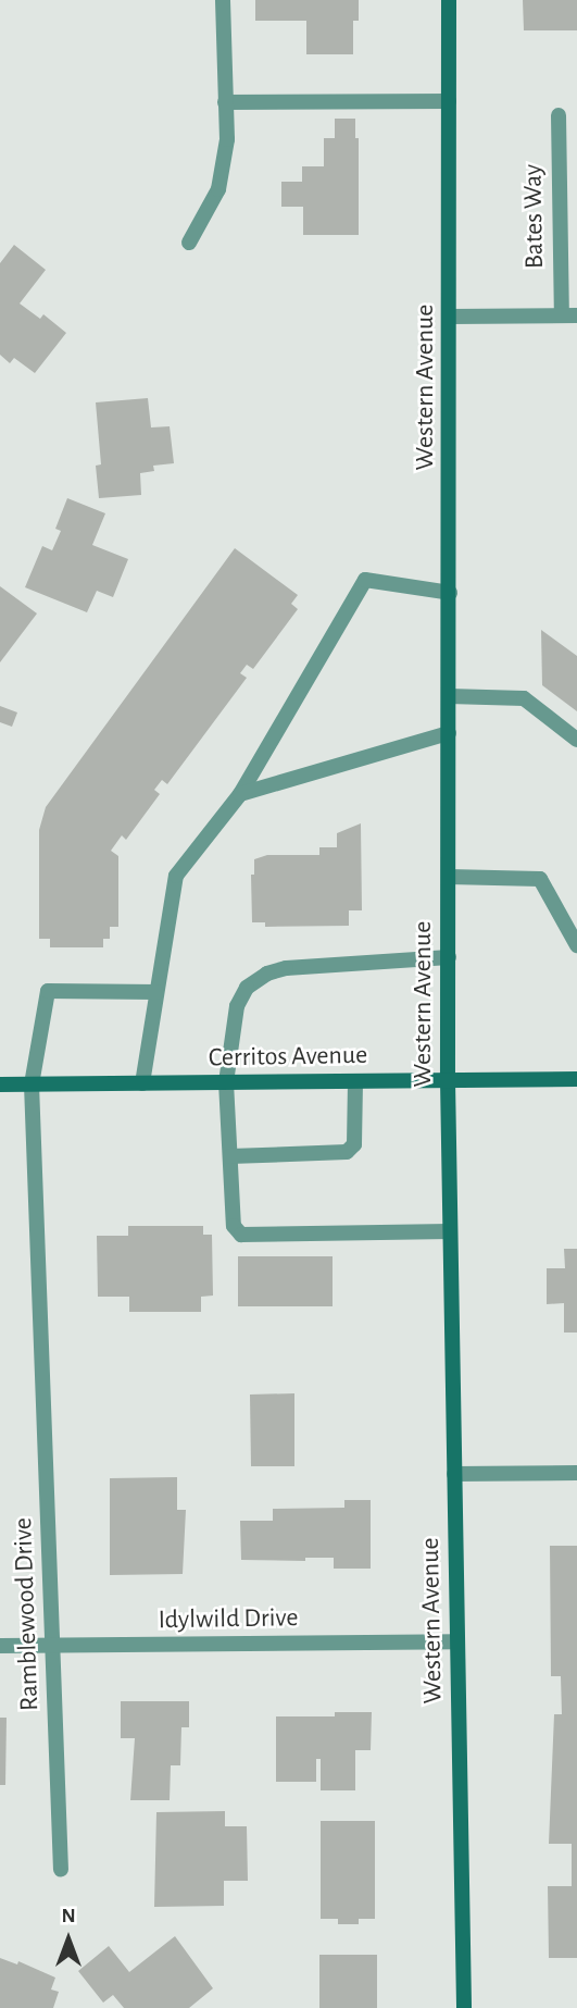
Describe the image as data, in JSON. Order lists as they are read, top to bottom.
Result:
{
  "streets": {
    "street": [
      "Bates Way",
      "Western Avenue",
      "Cerritos Avenue",
      "Ramblewood Drive",
      "Idylwild Drive"
    ]
  },
  "crossings": [
    ["Western Avenue", "Cerritos Avenue"],
    ["Western Avenue", "Idylwild Drive"],
    ["Cerritos Avenue", "Ramblewood Drive"],
    ["Ramblewood Drive", "Idylwild Drive"]
  ],
  "north": "top"
}
